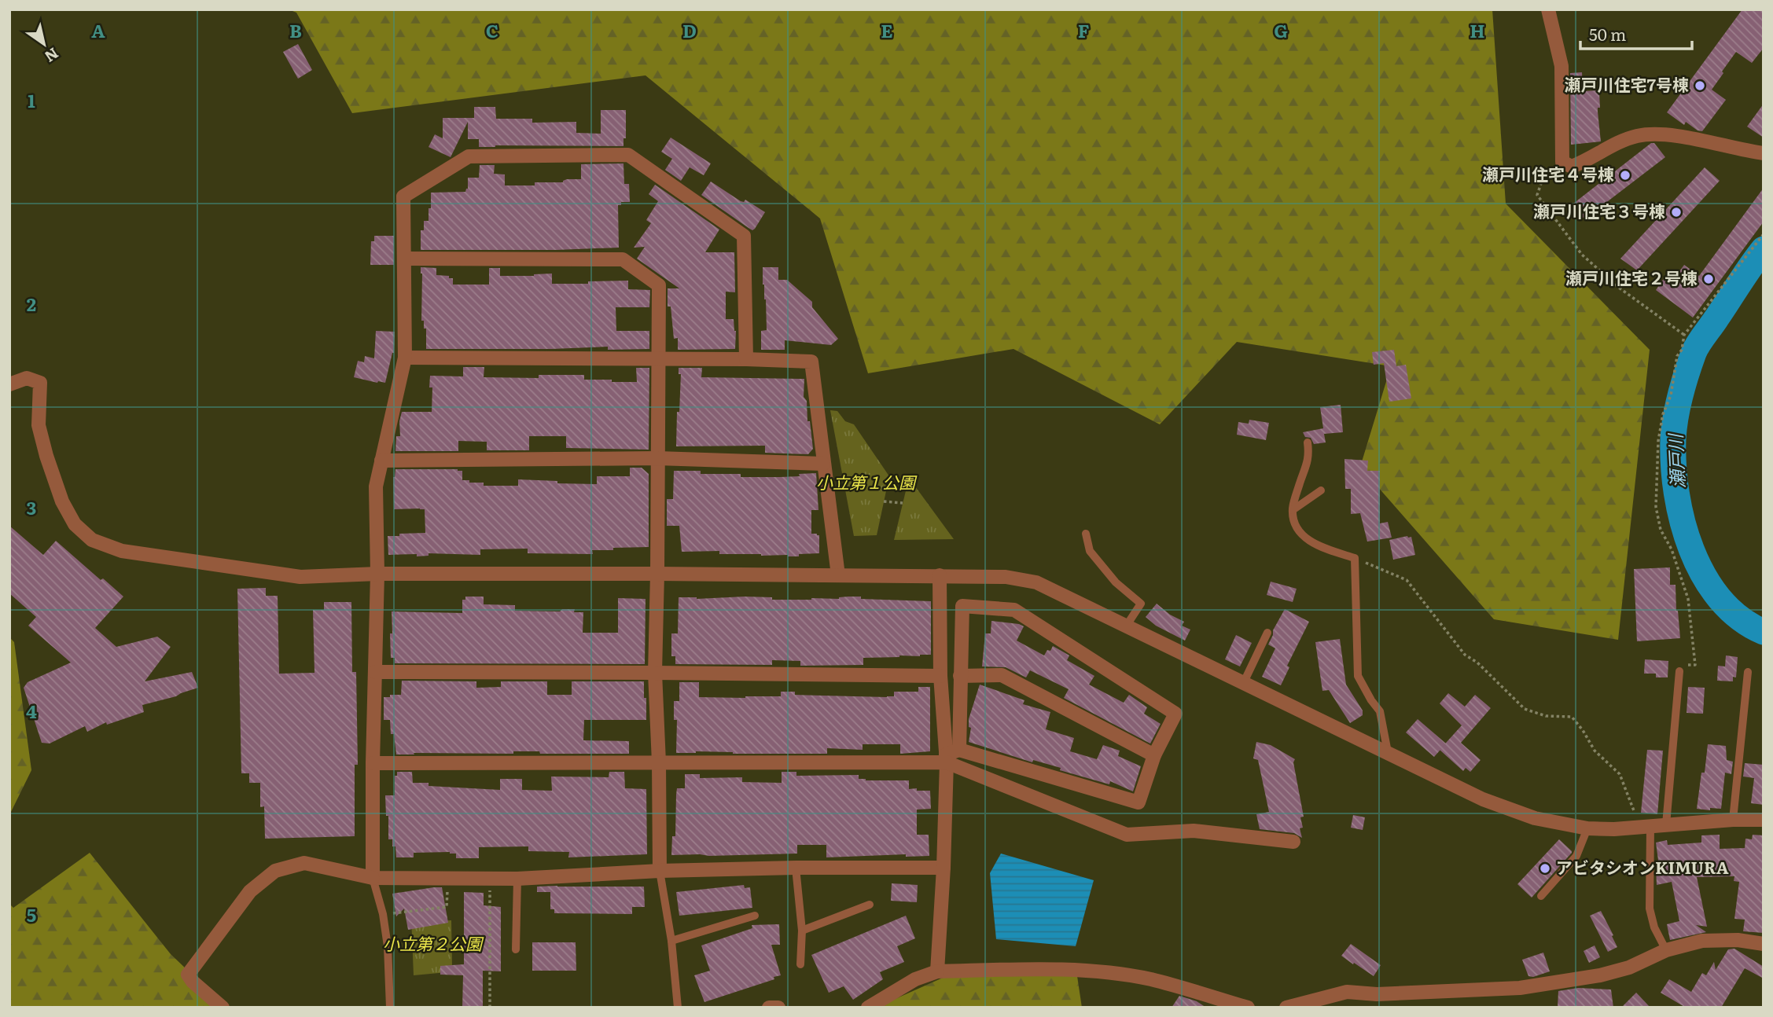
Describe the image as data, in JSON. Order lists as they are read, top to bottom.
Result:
{
  "water": ["瀬戸川"],
  "parks": ["小立第１公園", "小立第２公園"],
  "places": [
    "瀬戸川住宅7号棟",
    "瀬戸川住宅４号棟",
    "瀬戸川住宅３号棟",
    "瀬戸川住宅２号棟",
    "アビタシオンKIMURA"
  ],
  "scale_bar": "50 m",
  "north": "bottom right",
  "grid": {
    "columns": [
      "A",
      "B",
      "C",
      "D",
      "E",
      "F",
      "G",
      "H"
    ],
    "rows": [
      "1",
      "2",
      "3",
      "4",
      "5"
    ]
  }
}
